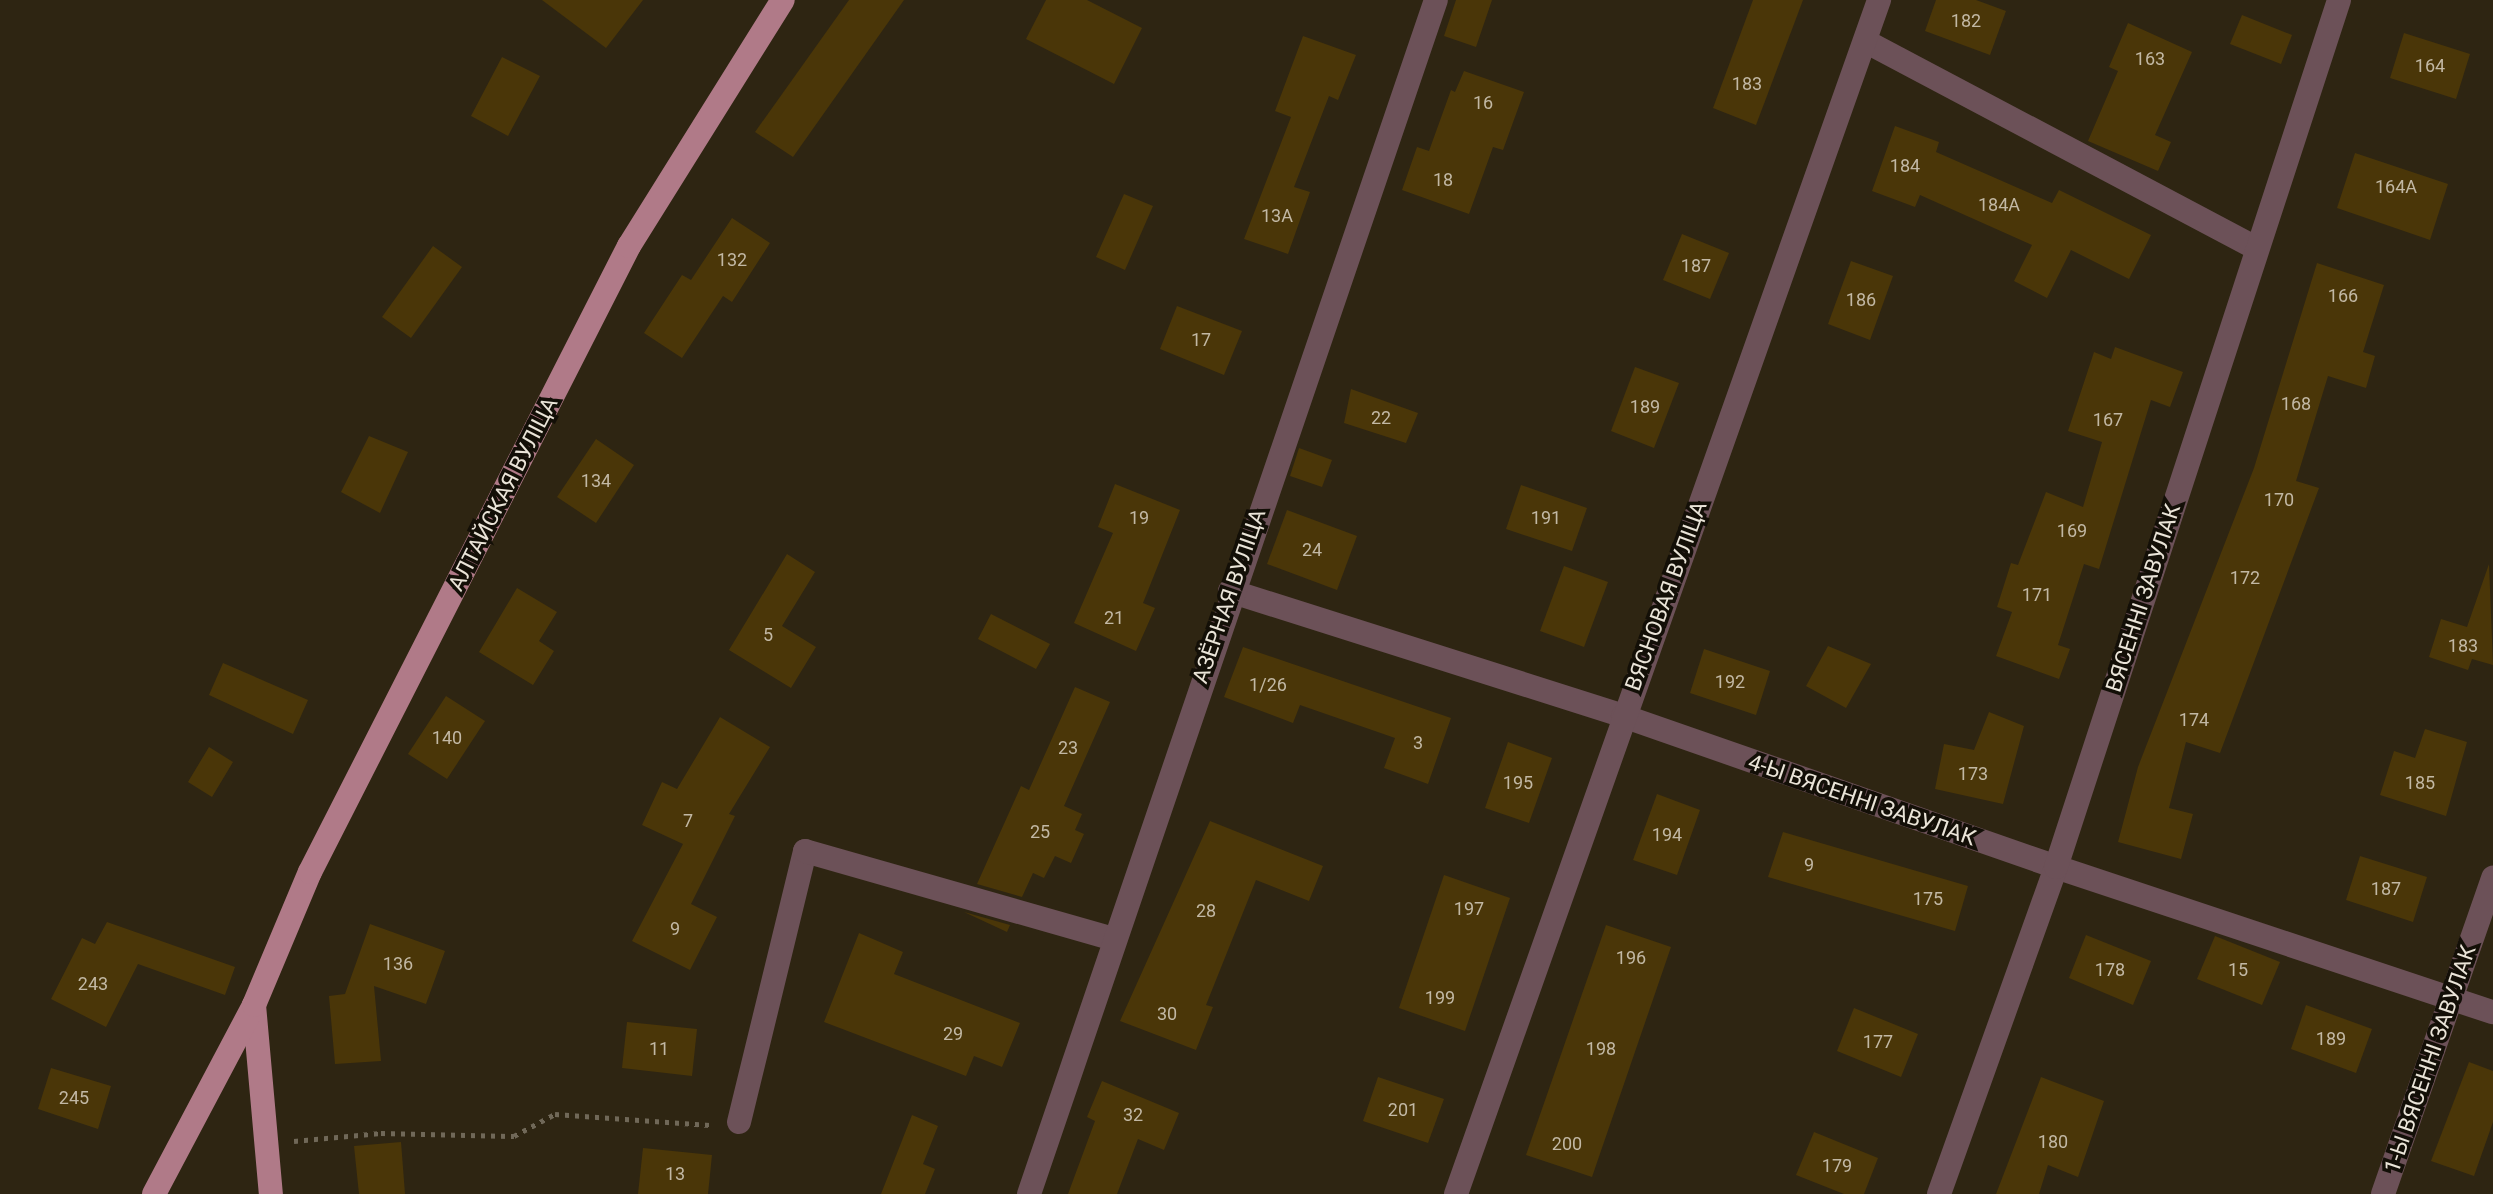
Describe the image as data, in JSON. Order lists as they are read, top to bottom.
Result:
{
  "streets": {
    "main road": ["АЛТАЙСКАЯ ВУЛІЦА"],
    "street": [
      "АЗЁРНАЯ ВУЛІЦА",
      "ВЯСНОВАЯ ВУЛІЦА",
      "ВЯСЕННІ ЗАВУЛАК",
      "4-Ы ВЯСЕННІ ЗАВУЛАК",
      "1-Ы ВЯСЕННІ ЗАВУЛАК"
    ]
  },
  "crossings": [
    ["АЗЁРНАЯ ВУЛІЦА", "4-Ы ВЯСЕННІ ЗАВУЛАК"],
    ["ВЯСНОВАЯ ВУЛІЦА", "4-Ы ВЯСЕННІ ЗАВУЛАК"],
    ["ВЯСЕННІ ЗАВУЛАК", "4-Ы ВЯСЕННІ ЗАВУЛАК"],
    ["4-Ы ВЯСЕННІ ЗАВУЛАК", "1-Ы ВЯСЕННІ ЗАВУЛАК"]
  ],
  "house_numbers": [
    "182",
    "163",
    "164",
    "183",
    "16",
    "184",
    "18",
    "164А",
    "184А",
    "13А",
    "132",
    "187",
    "166",
    "186",
    "17",
    "168",
    "189",
    "22",
    "167",
    "134",
    "170",
    "19",
    "191",
    "169",
    "24",
    "172",
    "171",
    "21",
    "5",
    "183",
    "192",
    "1/26",
    "174",
    "140",
    "3",
    "23",
    "173",
    "195",
    "185",
    "7",
    "25",
    "194",
    "9",
    "187",
    "175",
    "197",
    "28",
    "9",
    "196",
    "136",
    "178",
    "15",
    "243",
    "199",
    "30",
    "29",
    "189",
    "177",
    "11",
    "198",
    "245",
    "201",
    "32",
    "180",
    "200",
    "179",
    "13"
  ]
}
